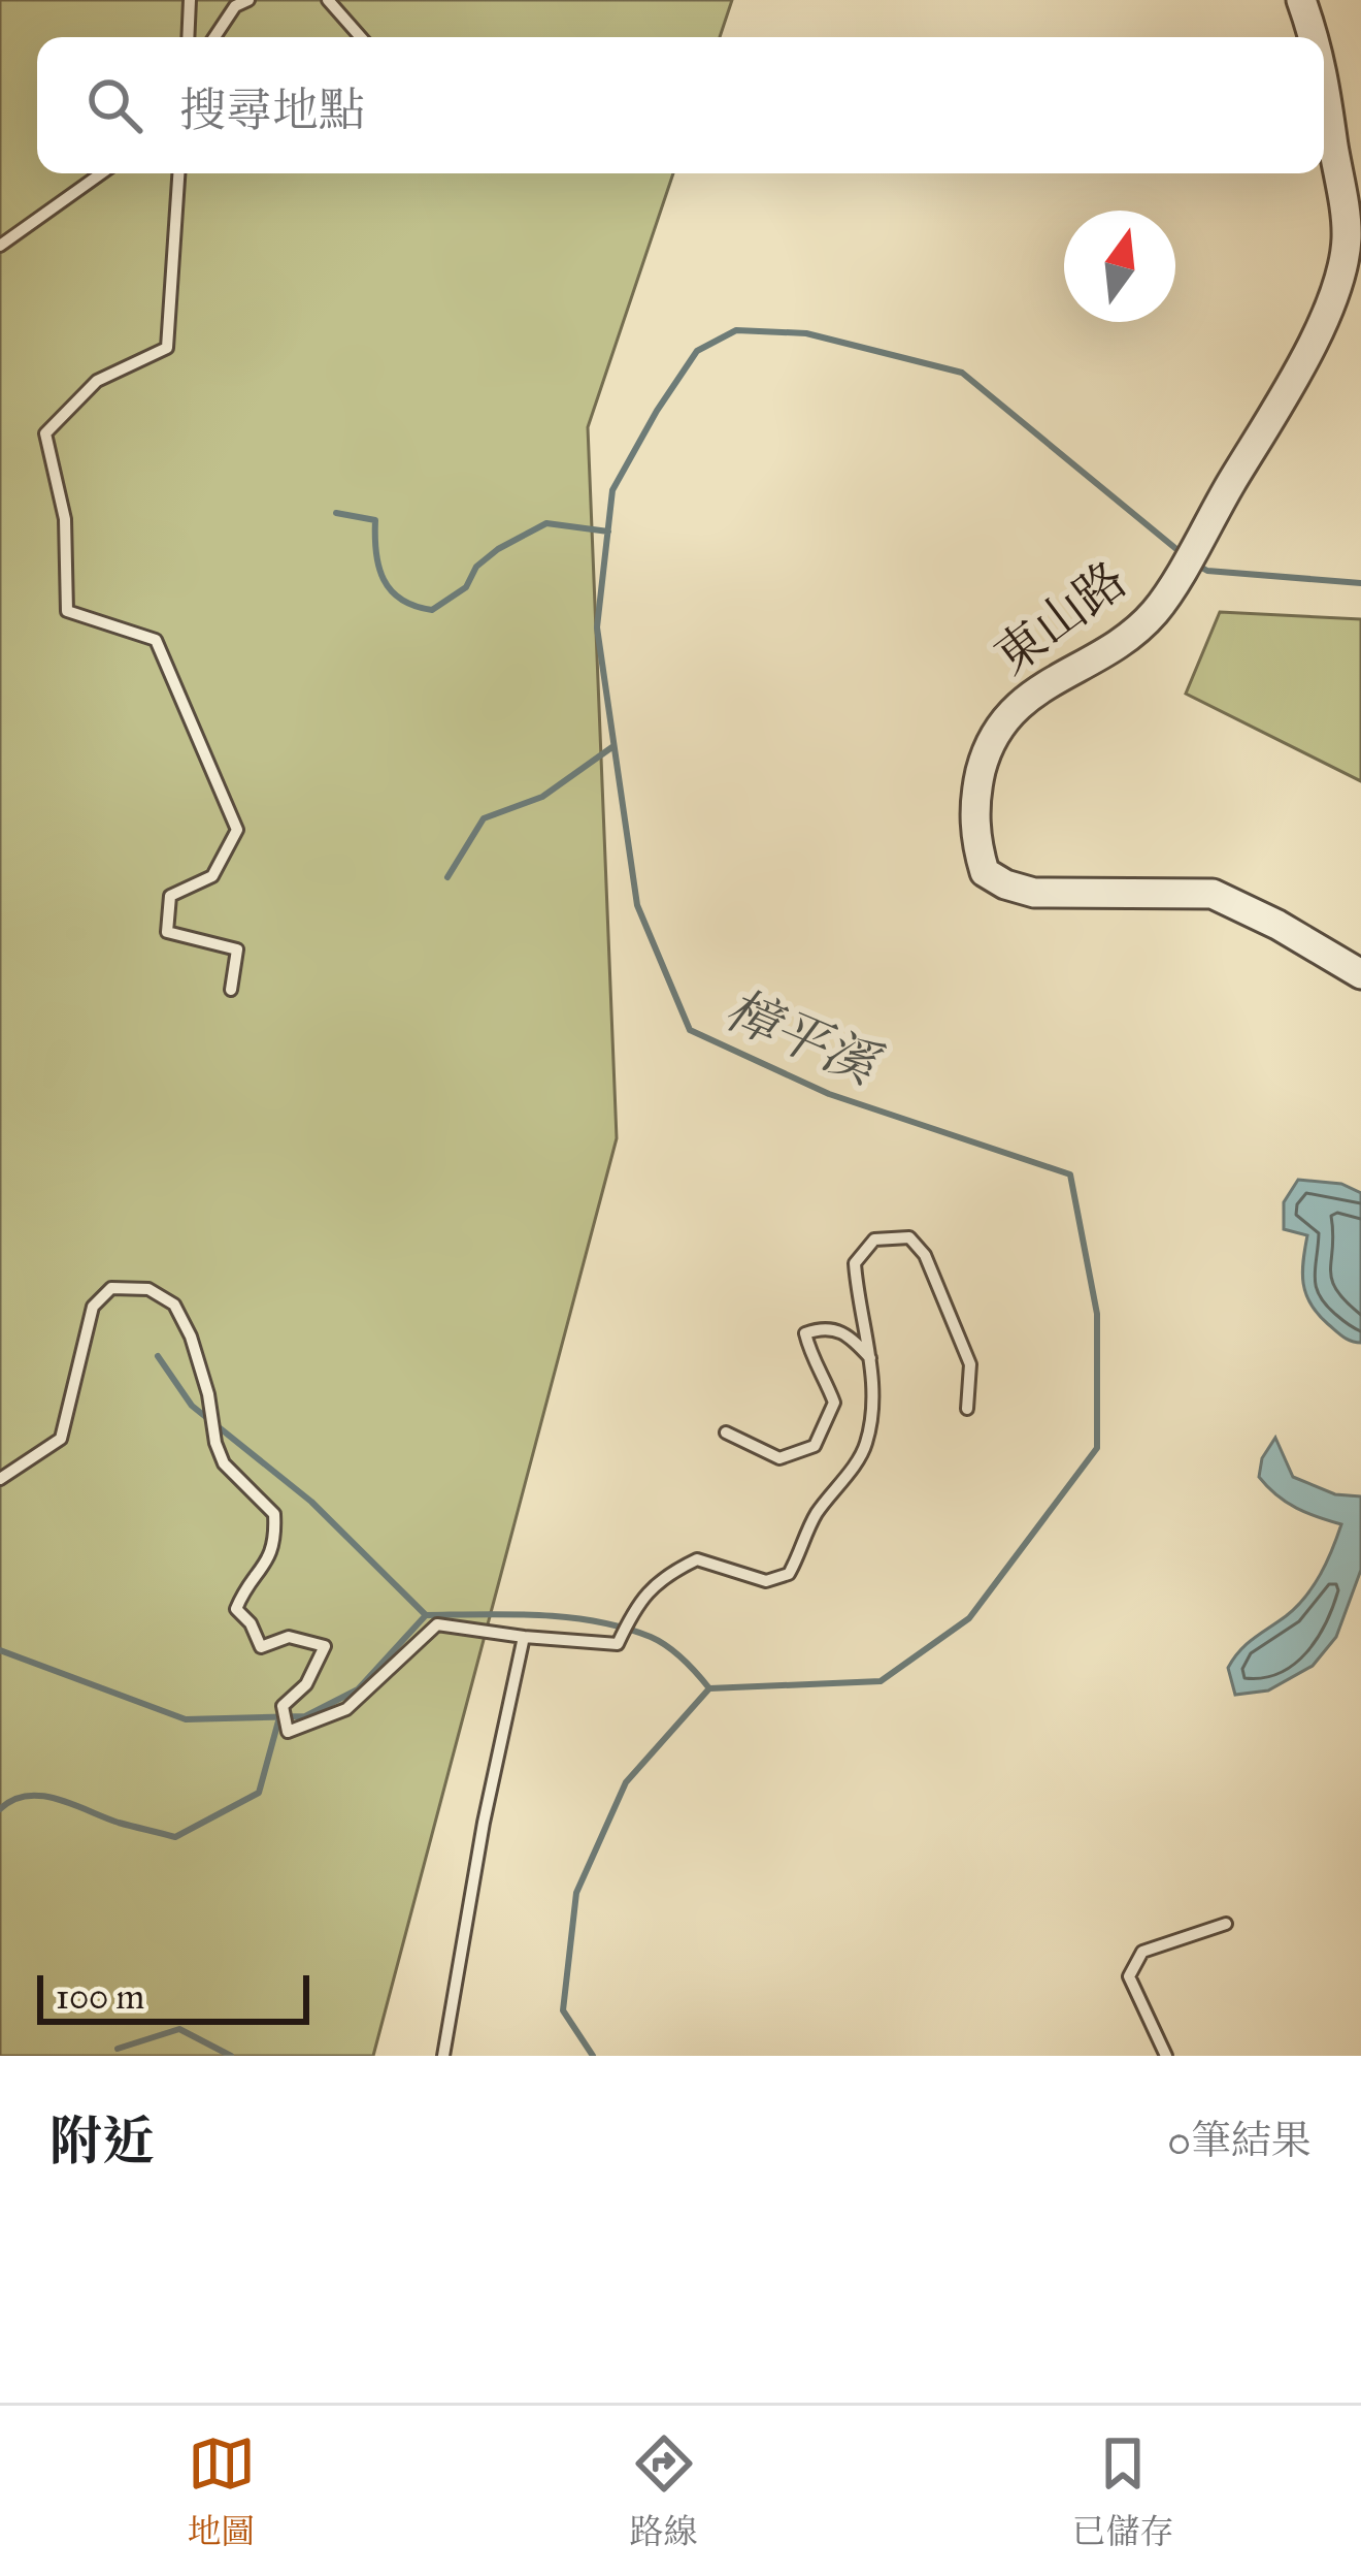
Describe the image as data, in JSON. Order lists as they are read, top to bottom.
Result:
{
  "streets": {
    "street": ["東山路"]
  },
  "water": ["樟平溪"],
  "scale_bar": "100 m",
  "north": "top",
  "page": {
    "search": "搜尋地點",
    "scale": "100 m",
    "heading": ["附近", "0筆結果"],
    "nav": ["地圖", "路線", "已儲存"]
  }
}
